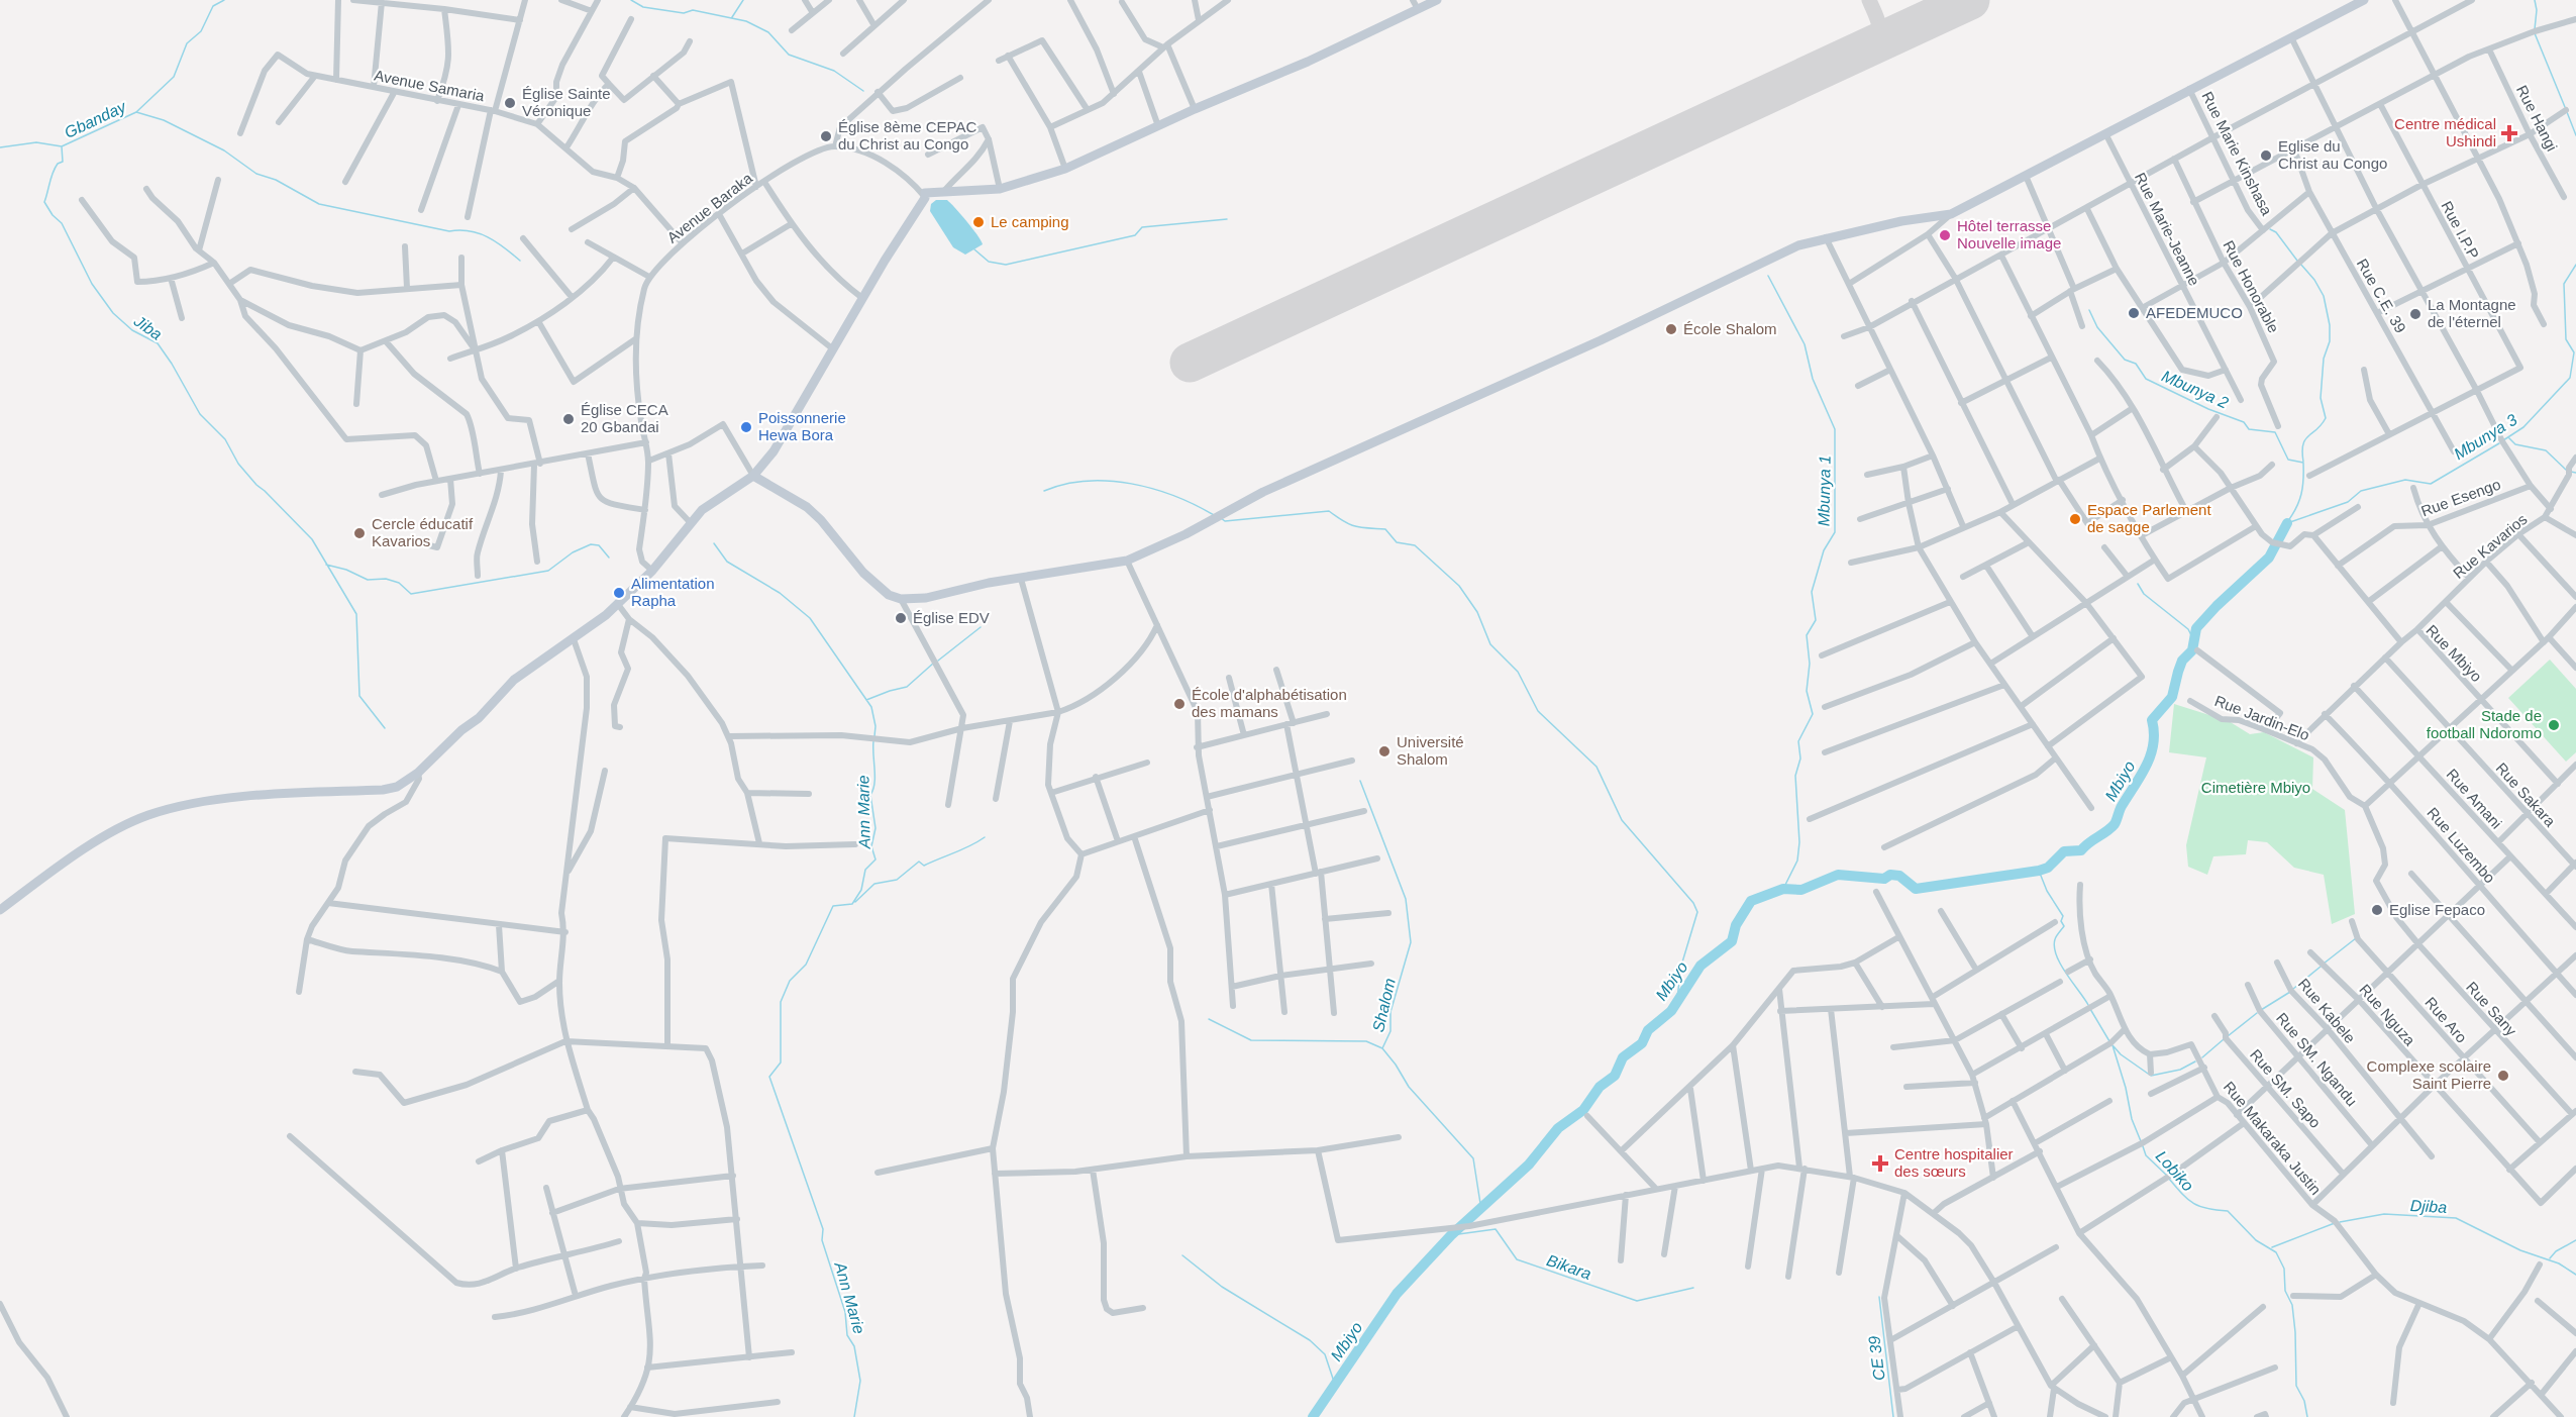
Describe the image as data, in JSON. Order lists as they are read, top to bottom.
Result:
{
  "streets": {
    "street": [
      "Avenue Samaria",
      "Rue Hangi",
      "Rue Marie Kinshasa",
      "Avenue Baraka",
      "Rue Marie-Jeanne",
      "Rue I.P.P",
      "Rue Honorable",
      "Rue C.E. 39",
      "Rue Esengo",
      "Rue Kavarios",
      "Rue Mbiyo",
      "Rue Jardin-Elo",
      "Rue Sakara",
      "Rue Amani",
      "Rue Luzembo",
      "Rue Sany",
      "Rue Kabele",
      "Rue Nguza",
      "Rue Aro",
      "Rue SM. Ngandu",
      "Rue SM. Sapo",
      "Rue Makaraka Justin"
    ]
  },
  "crossings": [
    ["Avenue Samaria", "Avenue Baraka"],
    ["Rue Esengo", "Rue Mbiyo"],
    ["Rue Kavarios", "Rue Mbiyo"],
    ["Rue Jardin-Elo", "Rue Sany"]
  ],
  "water": [
    "Gbanday",
    "Jiba",
    "Mbunya 2",
    "Mbunya 3",
    "Mbunya 1",
    "Mbiyo",
    "Ann Marie",
    "Shalom",
    "Lobiko",
    "Djiba",
    "Bikara",
    "CE 39"
  ],
  "parks": ["Cimetière Mbiyo"],
  "places": {
    "other": [
      "Église Sainte Véronique",
      "Église 8ème CEPAC du Christ au Congo",
      "Eglise du Christ au Congo",
      "Le camping",
      "Hôtel terrasse Nouvelle image",
      "AFEDEMUCO",
      "La Montagne de l'éternel",
      "École Shalom",
      "Église CECA 20 Gbandai",
      "Poissonnerie Hewa Bora",
      "Espace Parlement de sagge",
      "Cercle éducatif Kavarios",
      "Alimentation Rapha",
      "Église EDV",
      "École d'alphabétisation des mamans",
      "Stade de football Ndoromo",
      "Université Shalom",
      "Eglise Fepaco",
      "Complexe scolaire Saint Pierre"
    ],
    "health": ["Centre médical Ushindi", "Centre hospitalier des sœurs"]
  }
}
